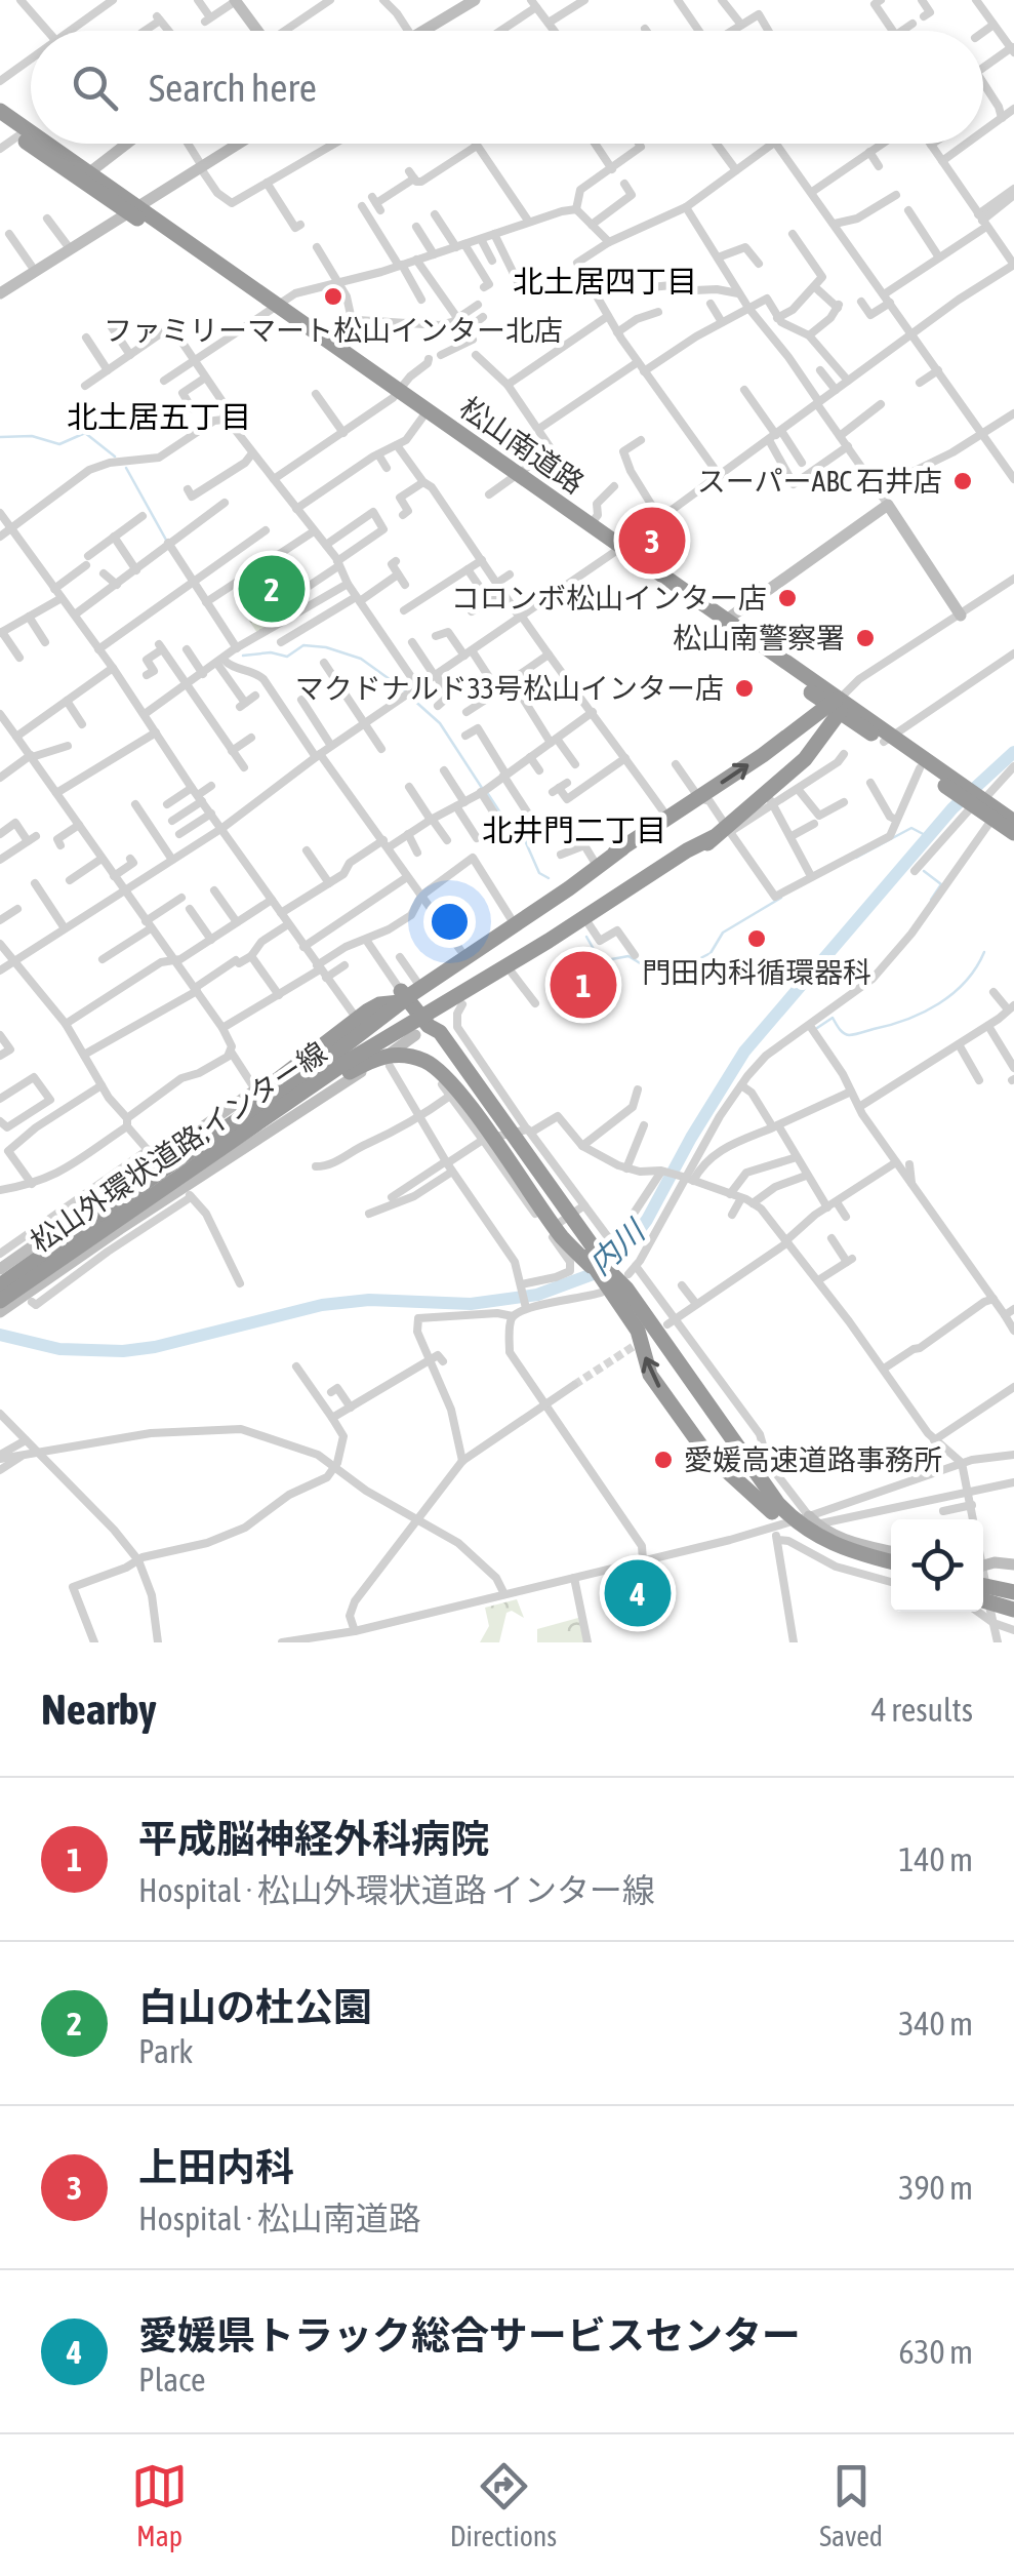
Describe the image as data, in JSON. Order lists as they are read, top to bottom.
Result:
{
  "streets": {
    "highway": ["松山南道路", "松山外環状道路;インター線"]
  },
  "districts": ["北土居四丁目", "北土居五丁目", "北井門二丁目"],
  "water": ["内川"],
  "places": [
    "ファミリーマート松山インター北店",
    "スーパーABC 石井店",
    "コロンボ松山インター店",
    "松山南警察署",
    "マクドナルド33号松山インター店",
    "門田内科循環器科",
    "愛媛高速道路事務所"
  ],
  "page": {
    "search": "Search here",
    "pins": [
      "3",
      "2",
      "1",
      "4"
    ],
    "heading": ["Nearby", "4 results"],
    "list": [
      {
        "mark": "1",
        "name": "平成脳神経外科病院",
        "note": "Hospital · 松山外環状道路 インター線",
        "value": "140 m"
      },
      {
        "mark": "2",
        "name": "白山の杜公園",
        "note": "Park",
        "value": "340 m"
      },
      {
        "mark": "3",
        "name": "上田内科",
        "note": "Hospital · 松山南道路",
        "value": "390 m"
      },
      {
        "mark": "4",
        "name": "愛媛県トラック総合サービスセンター",
        "note": "Place",
        "value": "630 m"
      }
    ],
    "nav": ["Map", "Directions", "Saved"]
  }
}
